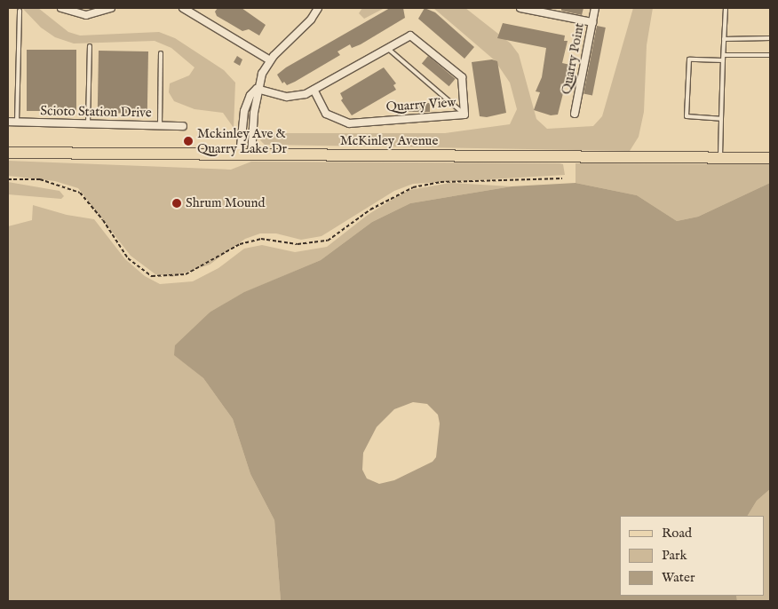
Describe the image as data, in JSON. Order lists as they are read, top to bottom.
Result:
{
  "streets": {
    "main road": ["McKinley Avenue"],
    "street": ["Quarry Point", "Quarry View", "Scioto Station Drive"]
  },
  "places": ["Mckinley Ave & Quarry Lake Dr", "Shrum Mound"],
  "legend": ["Road", "Park", "Water"]
}
